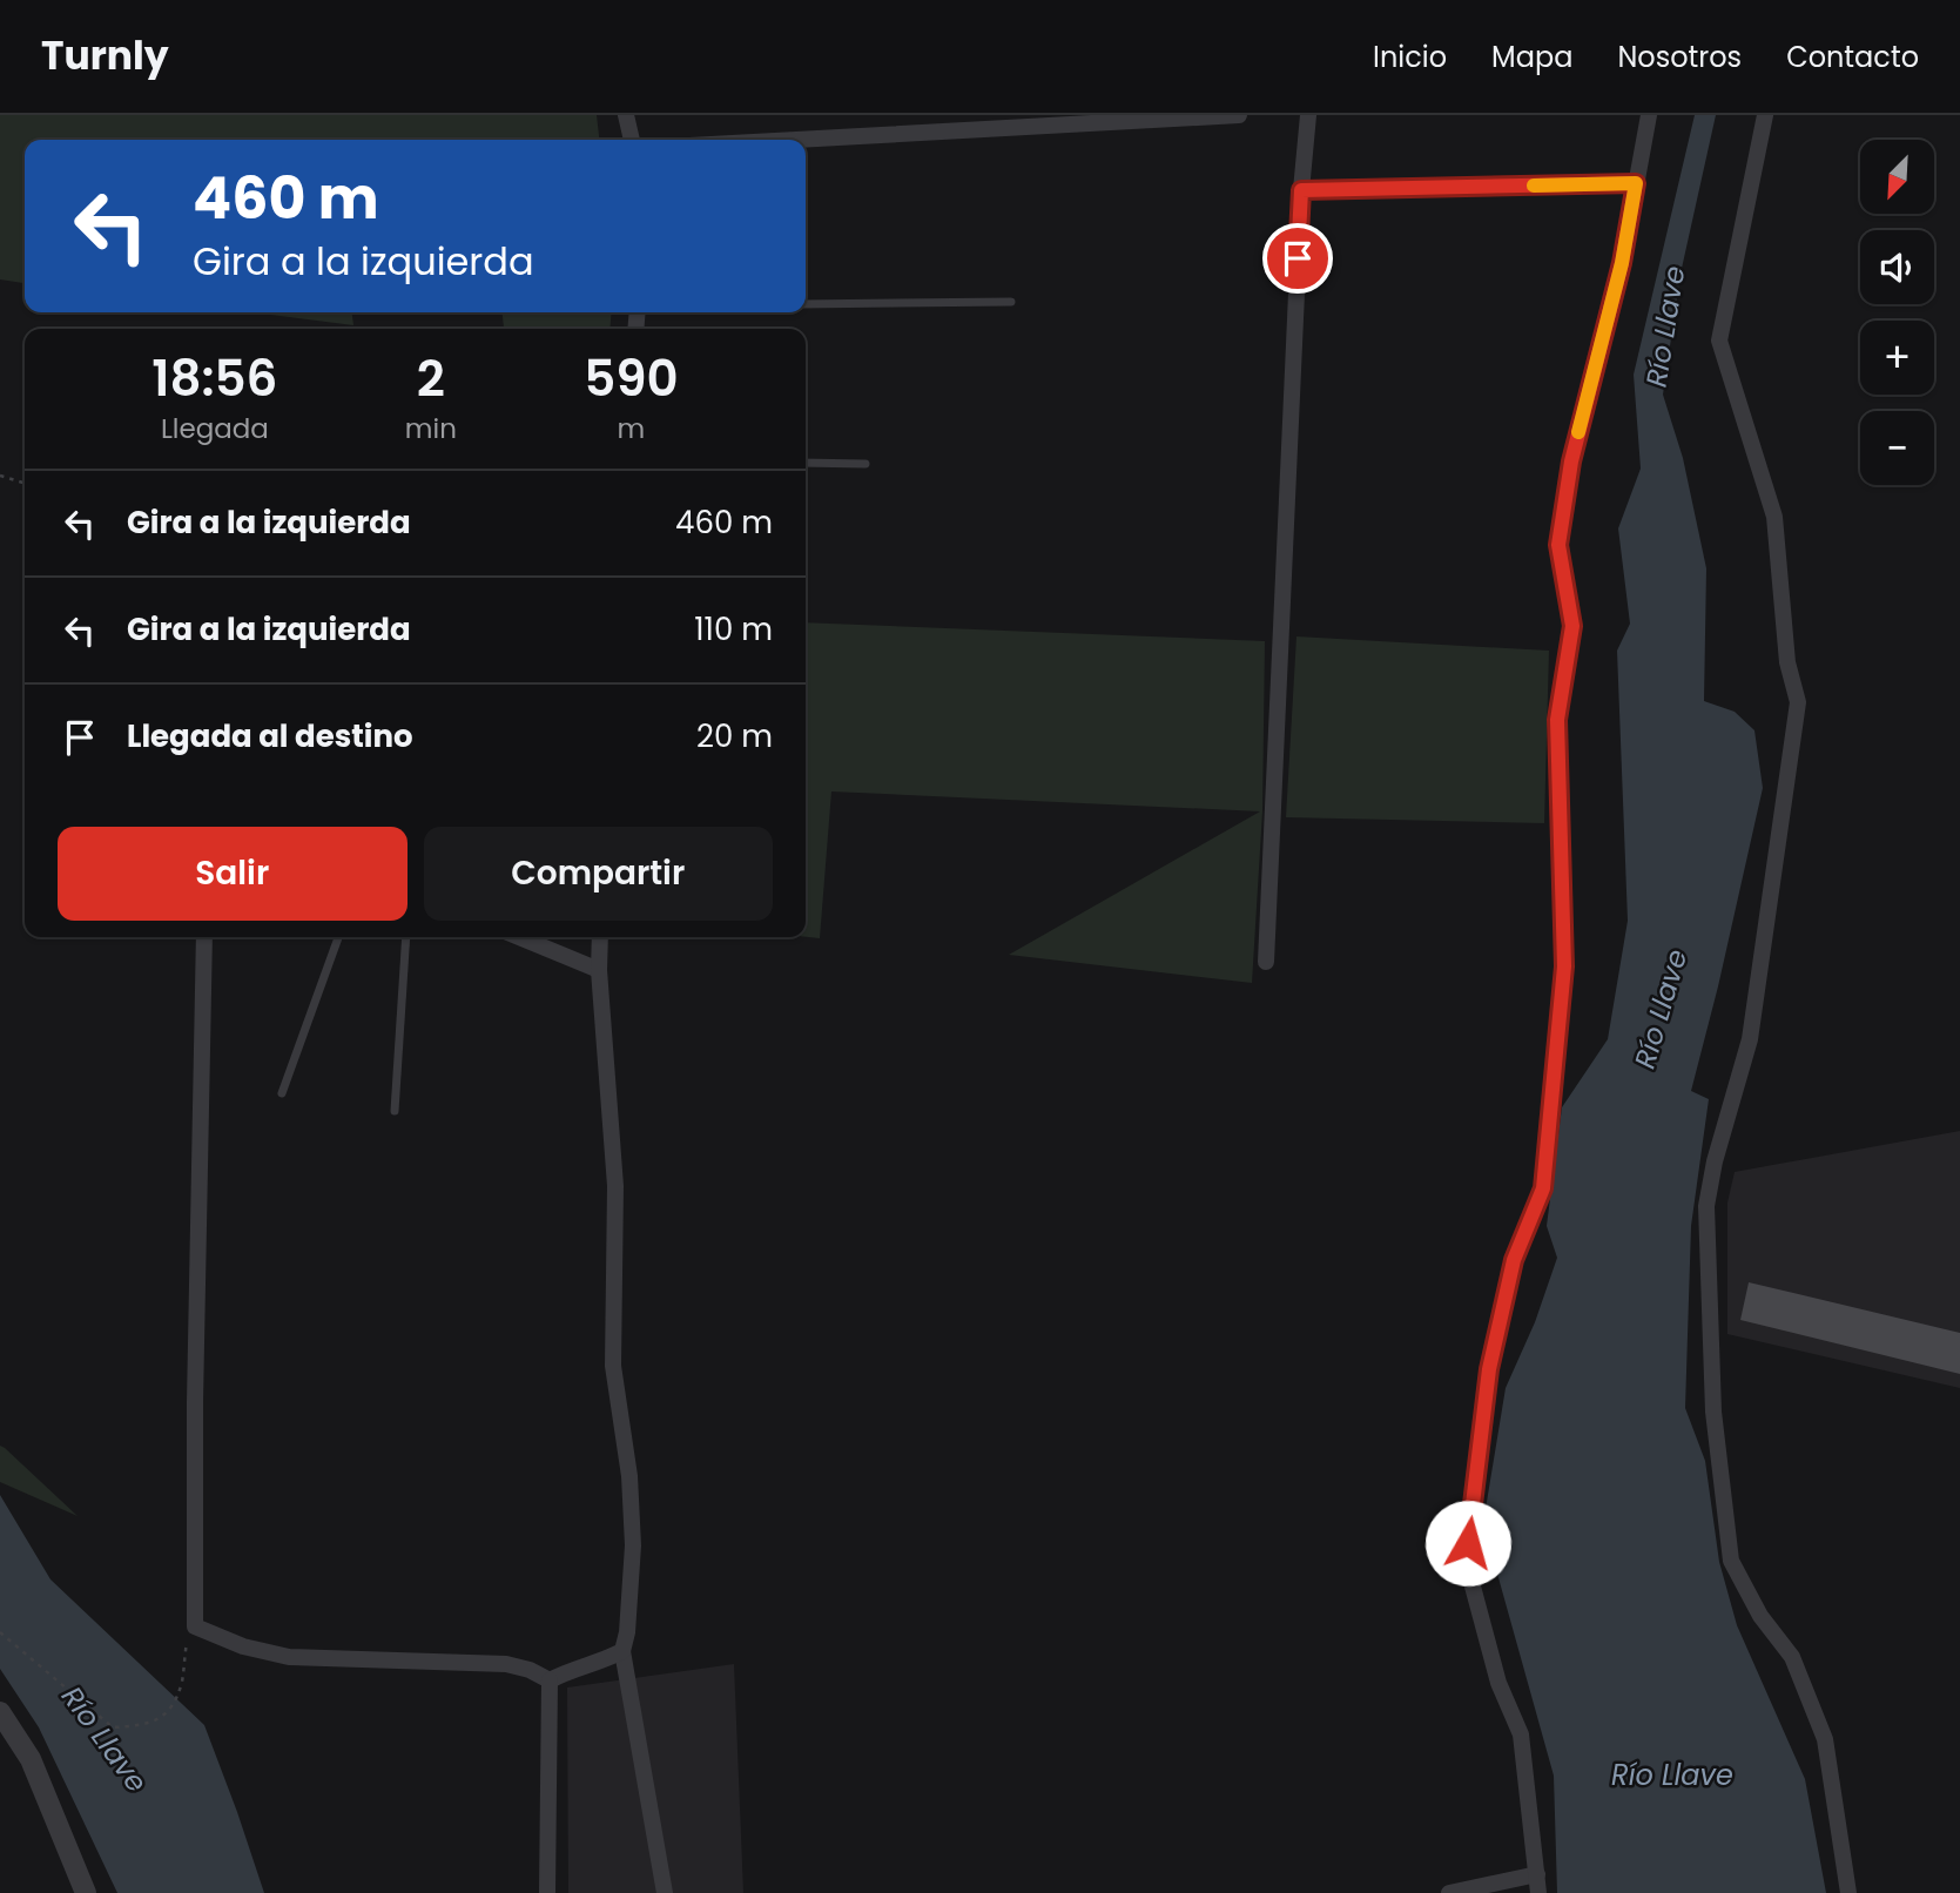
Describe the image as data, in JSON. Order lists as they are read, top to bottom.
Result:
{
  "water": ["Río Llave"],
  "north": "bottom left",
  "page": {
    "header": "Turnly",
    "nav": [
      "Inicio",
      "Mapa",
      "Nosotros",
      "Contacto"
    ],
    "map_buttons": ["+", "−"],
    "turn": ["460 m", "Gira a la izquierda"],
    "eta": [
      "18:56",
      "Llegada",
      "2",
      "min",
      "590",
      "m"
    ],
    "list": [
      {
        "name": "Gira a la izquierda",
        "value": "460 m"
      },
      {
        "name": "Gira a la izquierda",
        "value": "110 m"
      },
      {
        "name": "Llegada al destino",
        "value": "20 m"
      }
    ],
    "buttons": ["Salir", "Compartir"]
  }
}
